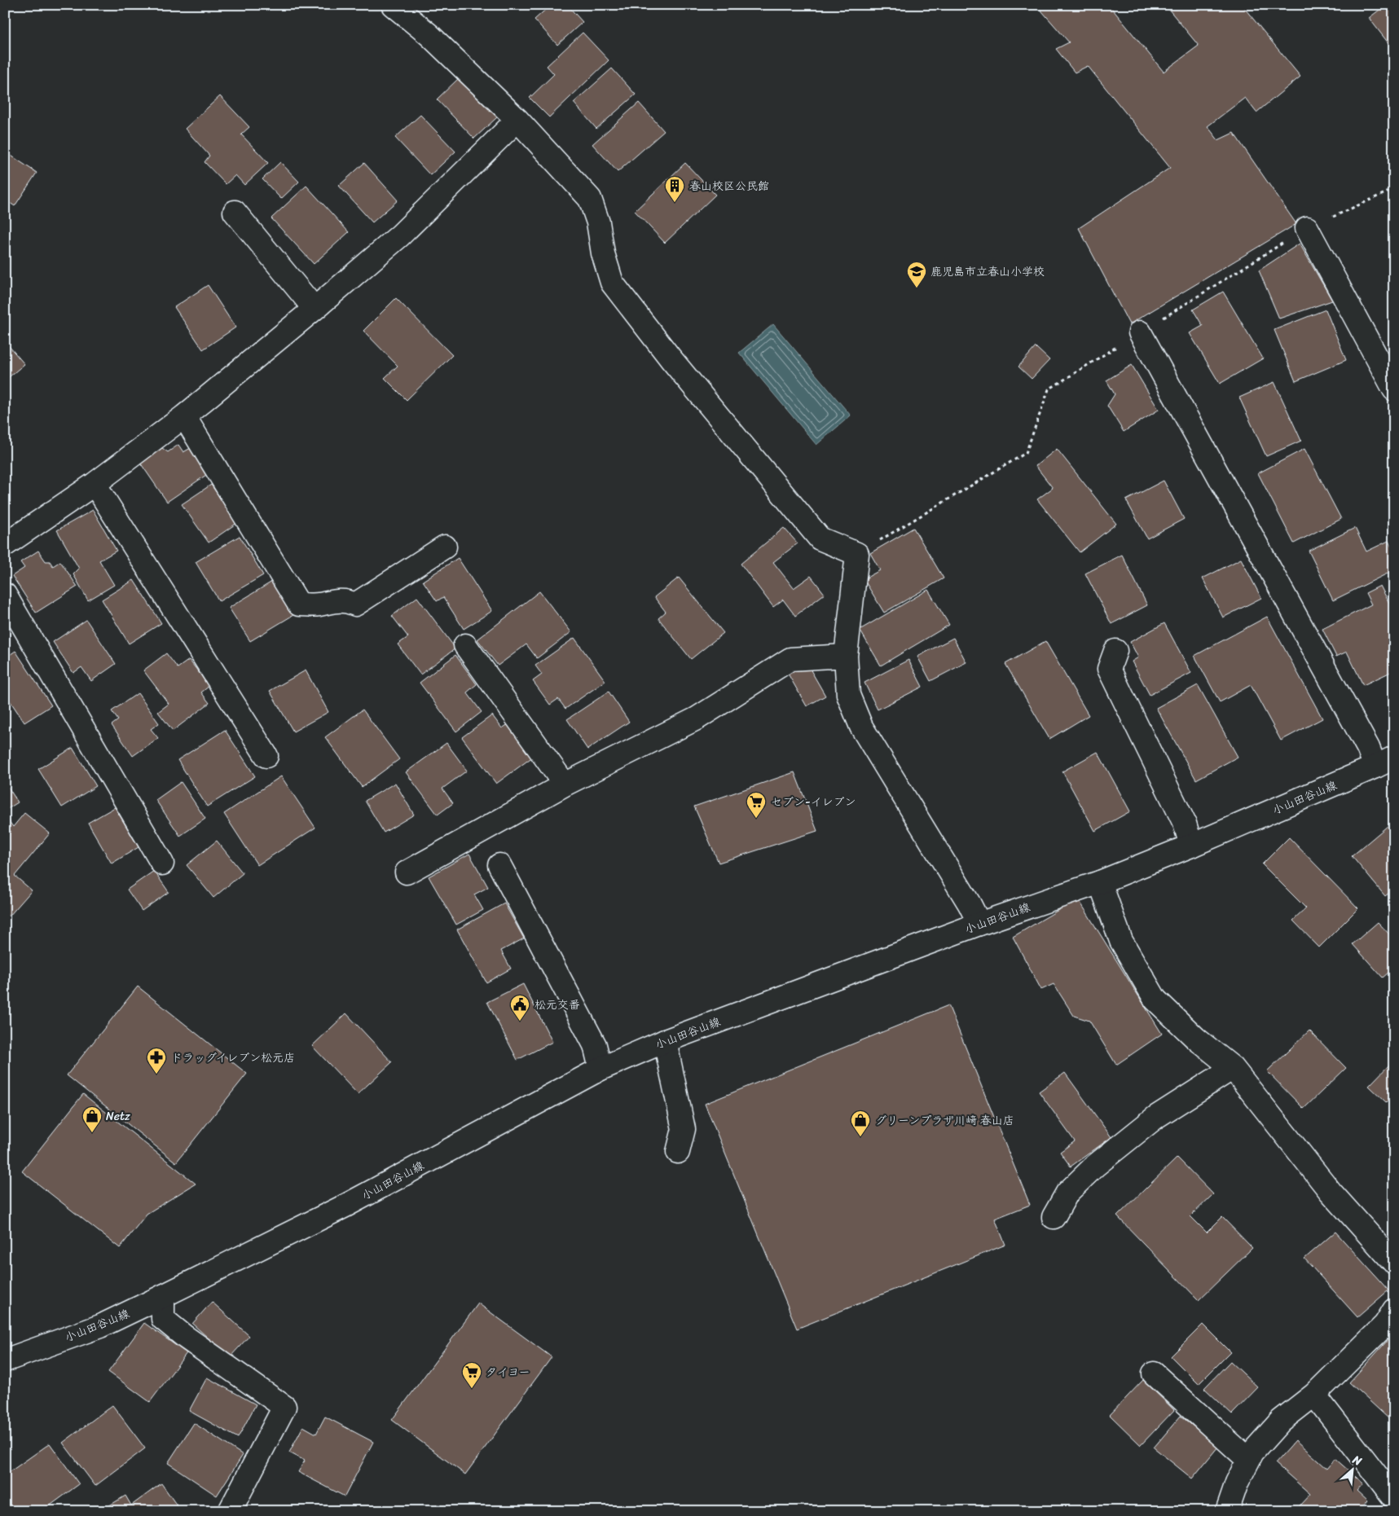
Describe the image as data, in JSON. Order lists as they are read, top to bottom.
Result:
{
  "streets": {
    "street": ["小山田谷山線"]
  },
  "places": {
    "building": ["春山校区公民館"],
    "school or university": ["鹿児島市立春山小学校"],
    "supermarket": ["セブン-イレブン", "タイヨー"],
    "public building": ["松元交番"],
    "pharmacy": ["ドラッグイレブン松元店"],
    "shop": ["Netz", "グリーンプラザ川﨑 春山店"]
  },
  "north": "top right"
}
